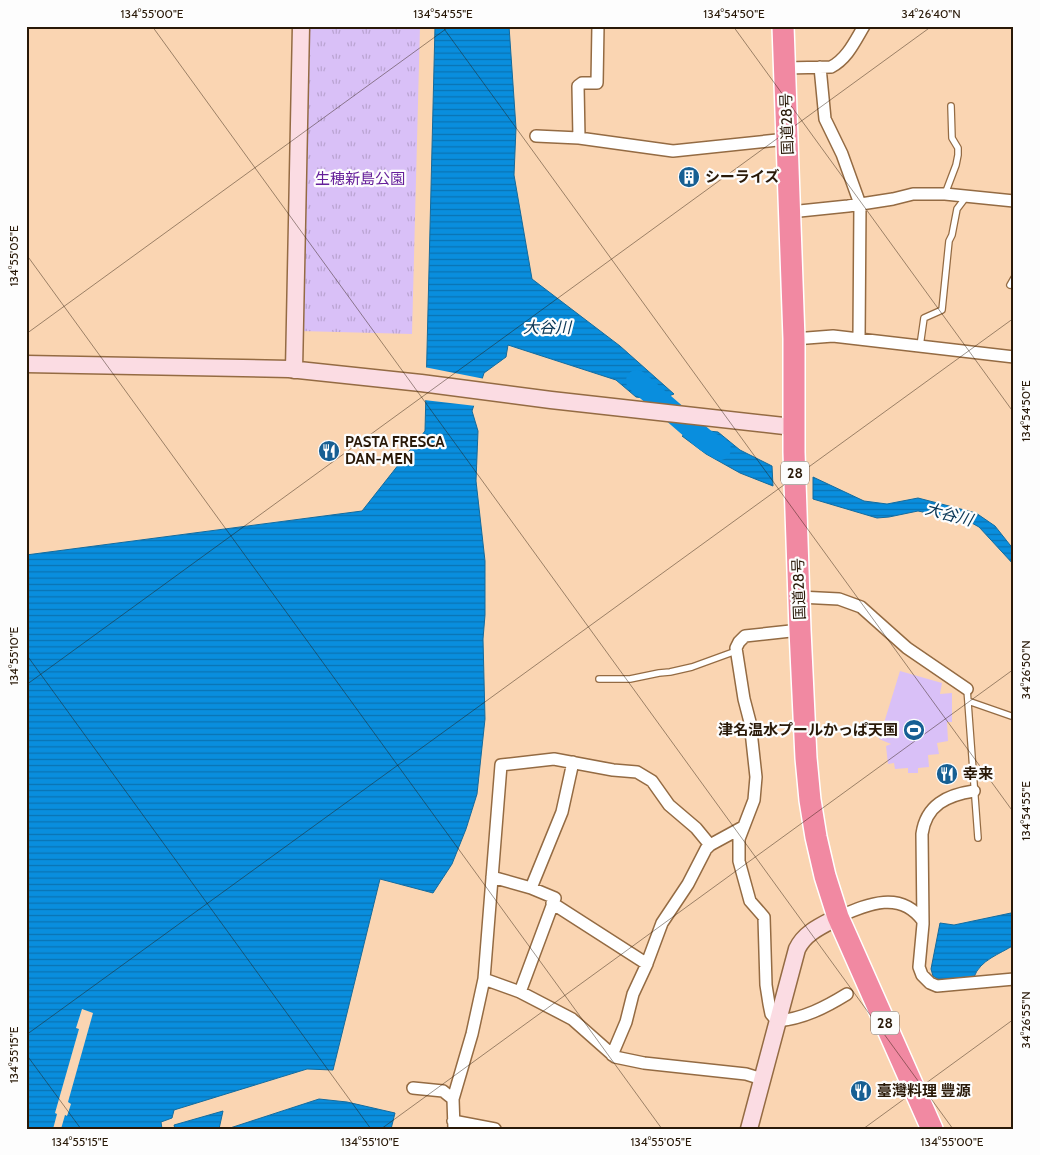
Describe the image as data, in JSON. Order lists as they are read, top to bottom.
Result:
{
  "streets": {
    "highway": ["国道28号", "28"]
  },
  "water": ["大谷川"],
  "parks": ["生穂新島公園"],
  "places": {
    "building": ["シーライズ"],
    "restaurant": ["PASTA FRESCA DAN-MEN", "幸来", "臺灣料理 豐源"],
    "sports": ["津名温水プールかっぱ天国"]
  },
  "coordinates": [
    "134°55'00\"E",
    "134°54'55\"E",
    "134°54'50\"E",
    "34°26'40\"N",
    "134°55'05\"E",
    "134°55'10\"E",
    "34°26'50\"N",
    "34°26'55\"N",
    "134°55'15\"E"
  ]
}
